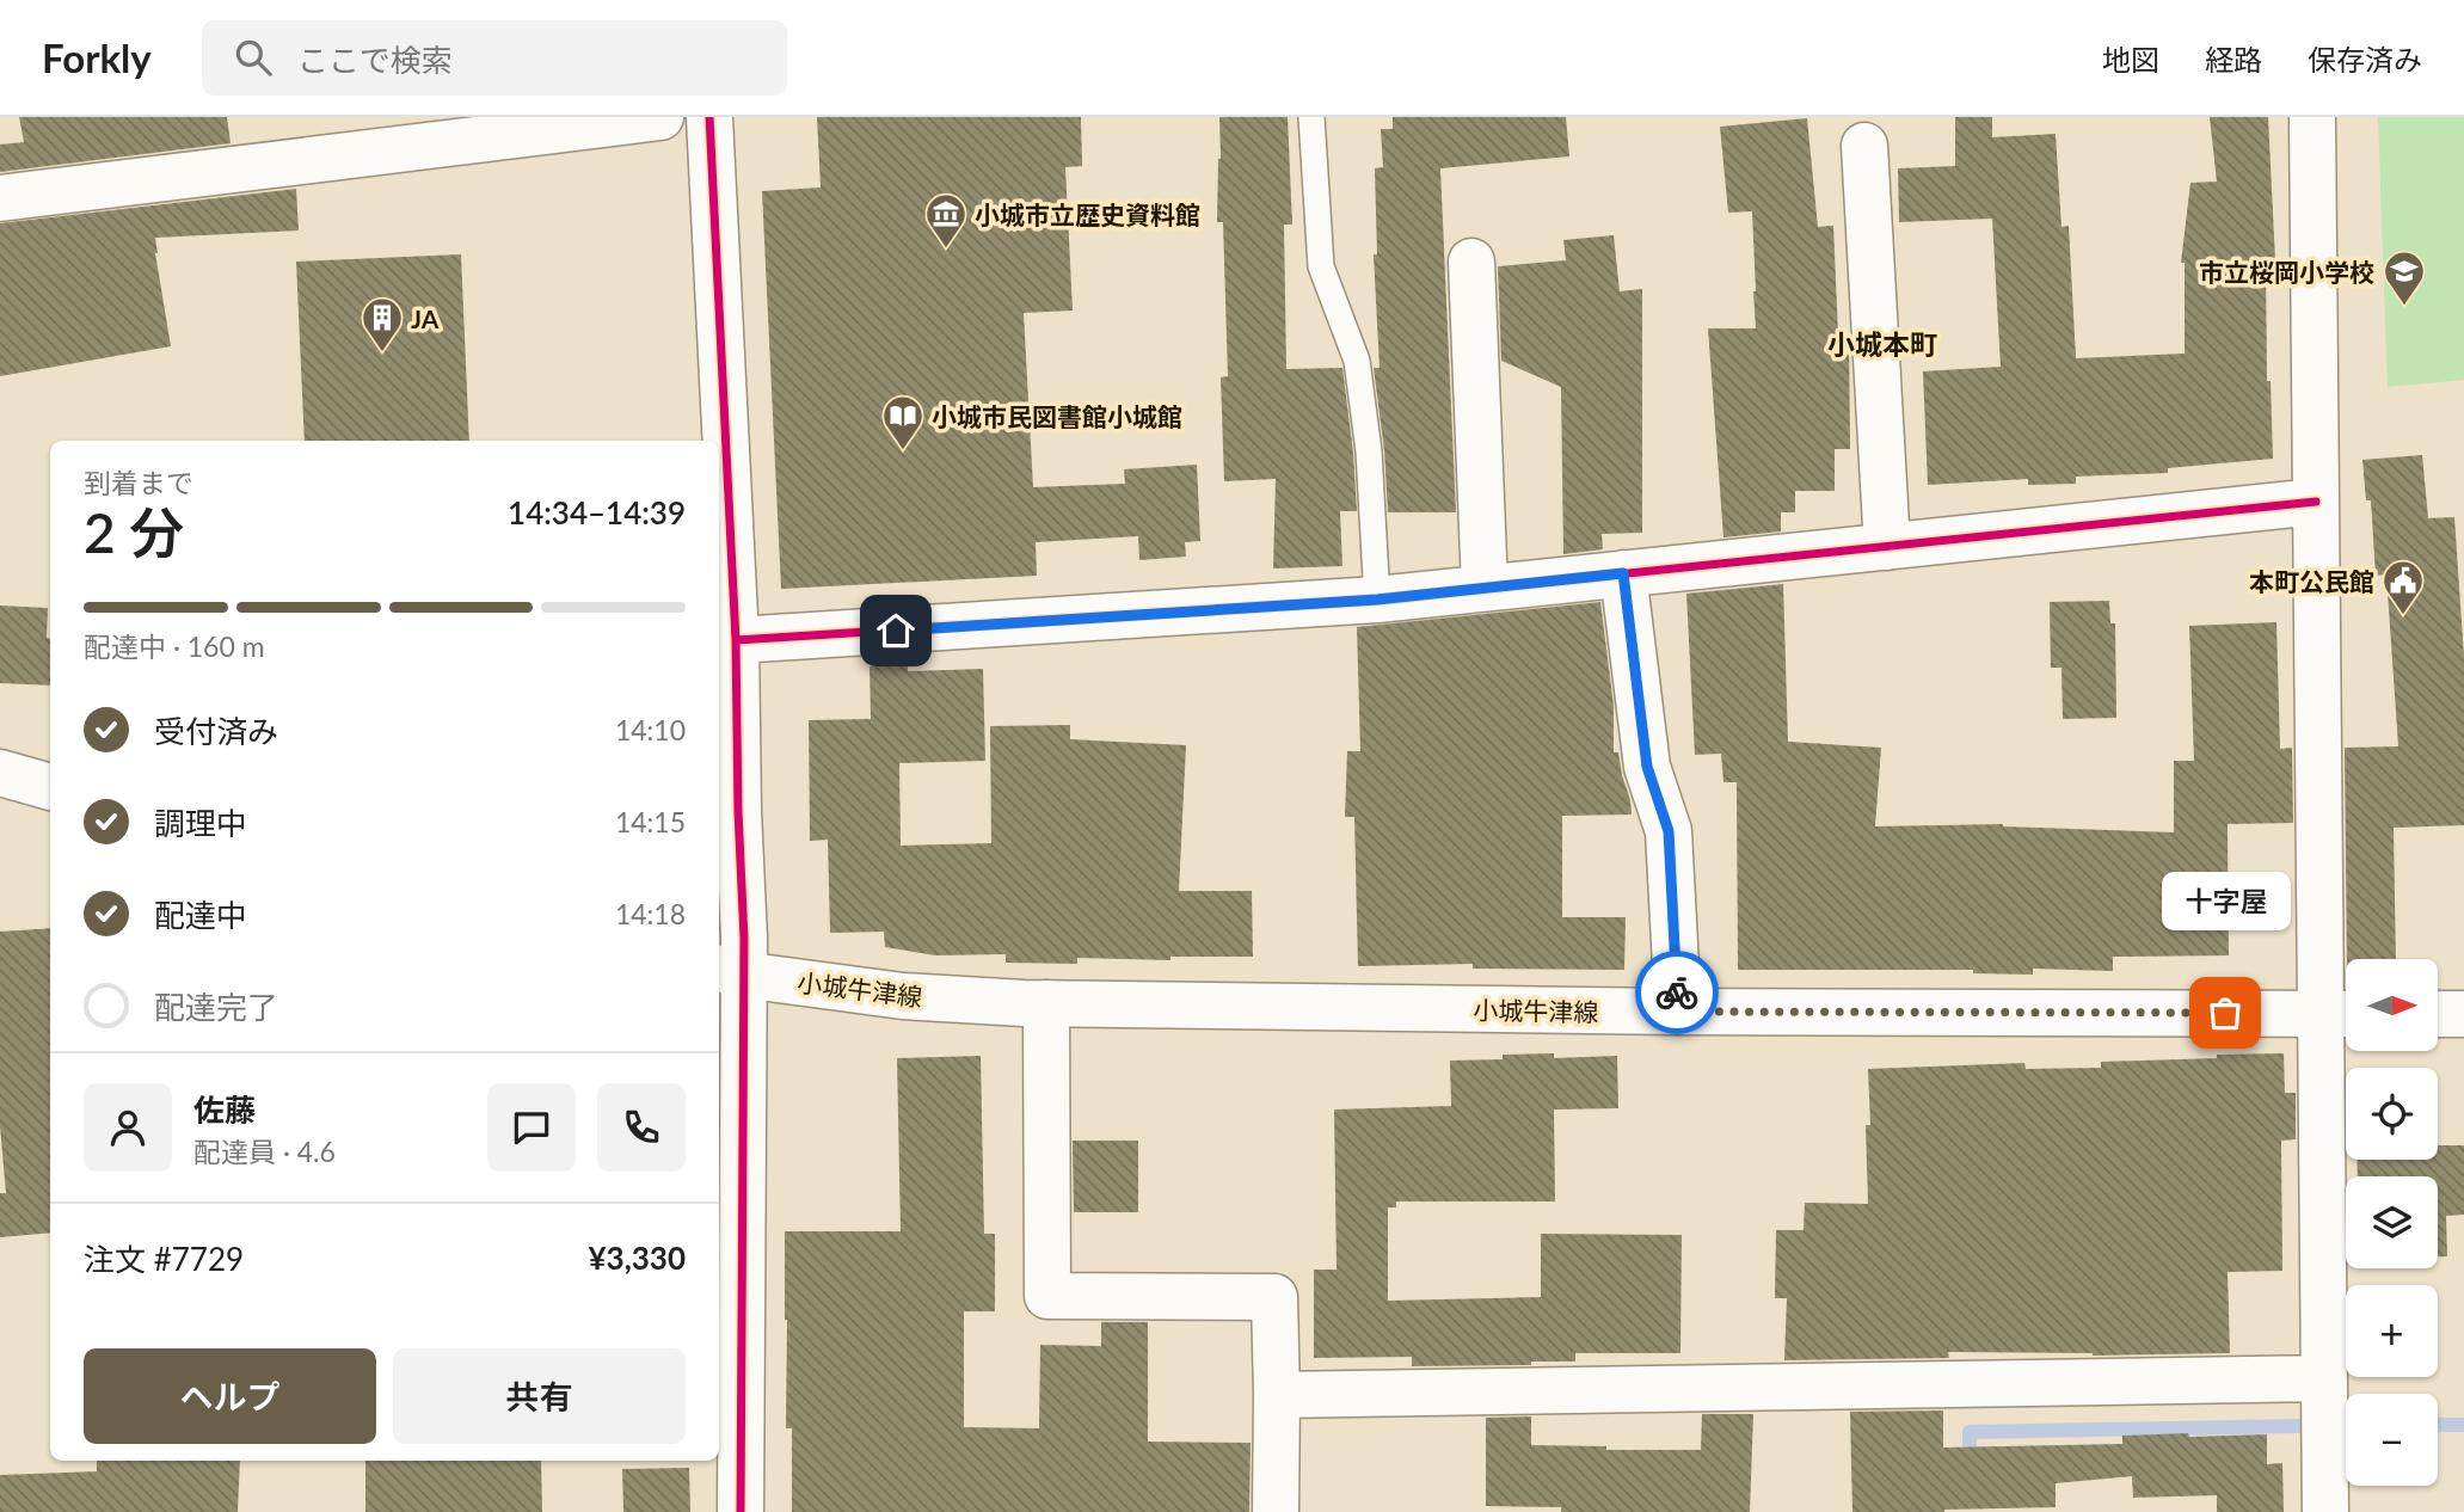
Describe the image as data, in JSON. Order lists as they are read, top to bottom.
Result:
{
  "streets": {
    "street": ["小城牛津線"]
  },
  "districts": ["小城本町"],
  "places": {
    "museum": ["小城市立歴史資料館"],
    "school or university": ["市立桜岡小学校"],
    "building": ["JA"],
    "library": ["小城市民図書館小城館"],
    "public building": ["本町公民館"],
    "other": ["十字屋"]
  },
  "north": "right",
  "page": {
    "header": "Forkly",
    "search": "ここで検索",
    "nav": ["地図", "経路", "保存済み"],
    "heading": ["2 分", "到着まで", "14:34–14:39"],
    "panel": [
      "佐藤",
      "配達員 · 4.6",
      "注文 #7729",
      "¥3,330"
    ],
    "bar": "配達中 · 160 m",
    "list": [
      ["受付済み", "14:10"],
      ["調理中", "14:15"],
      ["配達中", "14:18"],
      "配達完了"
    ],
    "bubble": "十字屋",
    "map_buttons": ["+", "−"],
    "buttons": ["ヘルプ", "共有"]
  }
}
